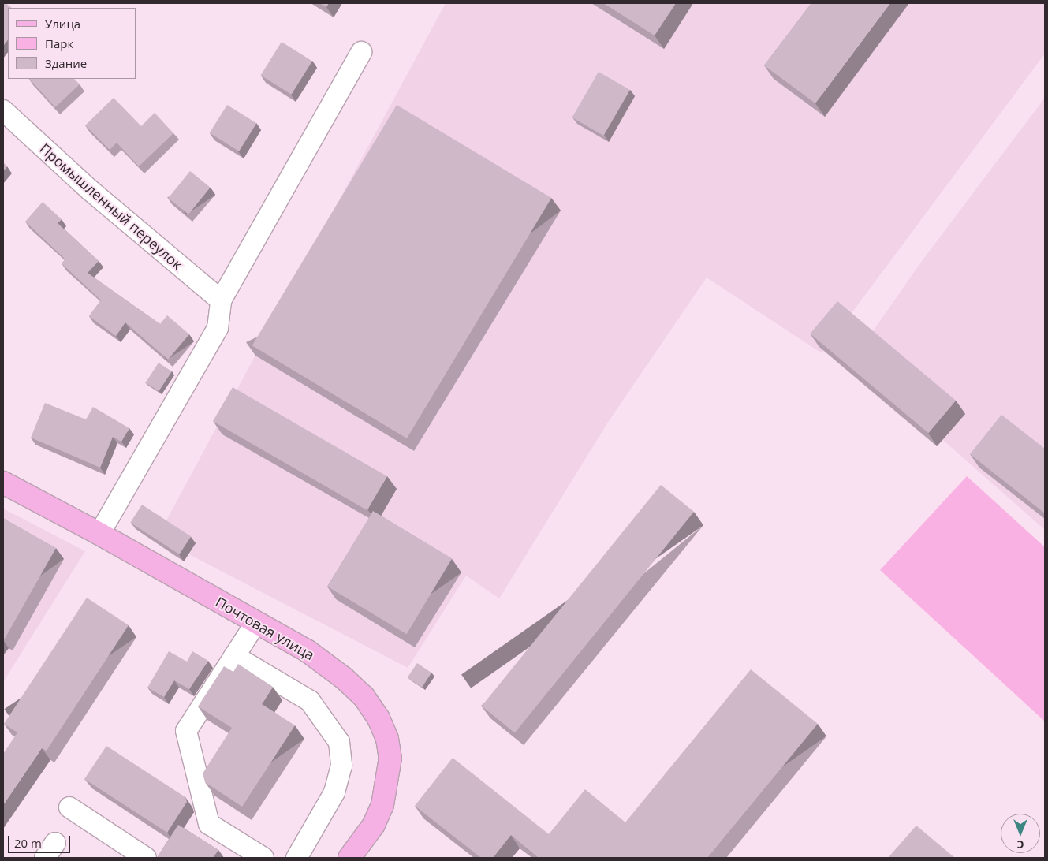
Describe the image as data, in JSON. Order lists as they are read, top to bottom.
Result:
{
  "streets": {
    "main road": ["Почтовая улица"],
    "street": ["Промышленный переулок"]
  },
  "legend": ["Улица", "Парк", "Здание"],
  "scale_bar": "20 m",
  "north": "bottom"
}
